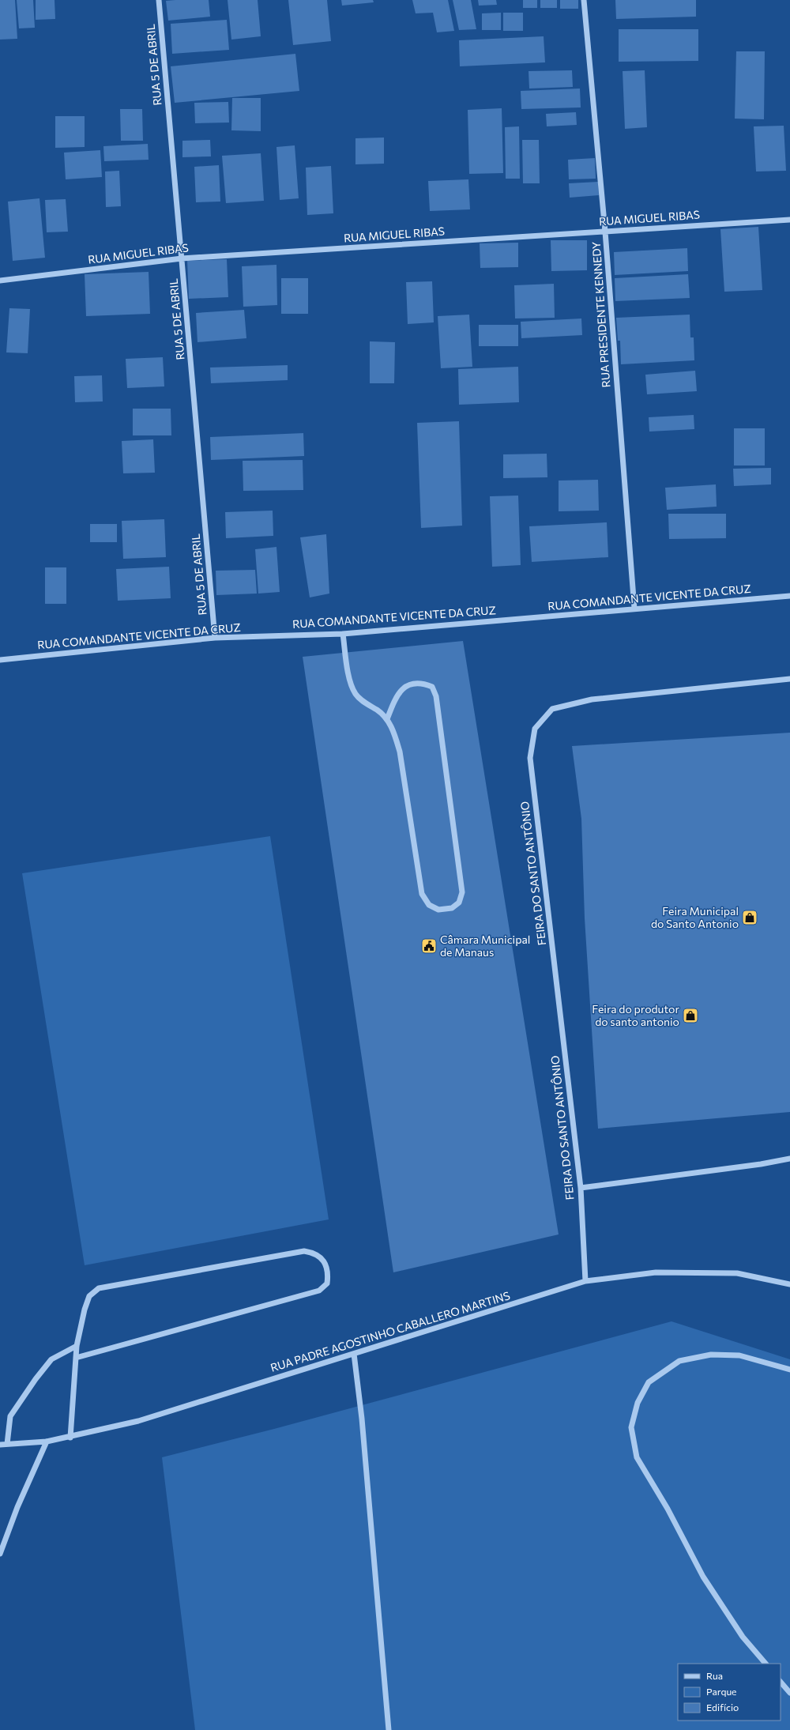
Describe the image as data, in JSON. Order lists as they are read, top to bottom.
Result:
{
  "streets": {
    "street": [
      "RUA 5 DE ABRIL",
      "RUA MIGUEL RIBAS",
      "RUA PRESIDENTE KENNEDY",
      "RUA COMANDANTE VICENTE DA CRUZ",
      "FEIRA DO SANTO ANTÔNIO",
      "RUA PADRE AGOSTINHO CABALLERO MARTINS"
    ]
  },
  "crossings": [
    ["RUA 5 DE ABRIL", "RUA MIGUEL RIBAS"],
    ["RUA 5 DE ABRIL", "RUA COMANDANTE VICENTE DA CRUZ"],
    ["RUA MIGUEL RIBAS", "RUA PRESIDENTE KENNEDY"],
    ["RUA PRESIDENTE KENNEDY", "RUA COMANDANTE VICENTE DA CRUZ"],
    ["FEIRA DO SANTO ANTÔNIO", "RUA PADRE AGOSTINHO CABALLERO MARTINS"]
  ],
  "places": {
    "shop": ["Feira Municipal do Santo Antonio", "Feira do produtor do santo antonio"],
    "public building": ["Câmara Municipal de Manaus"]
  },
  "legend": ["Rua", "Parque", "Edifício"]
}
